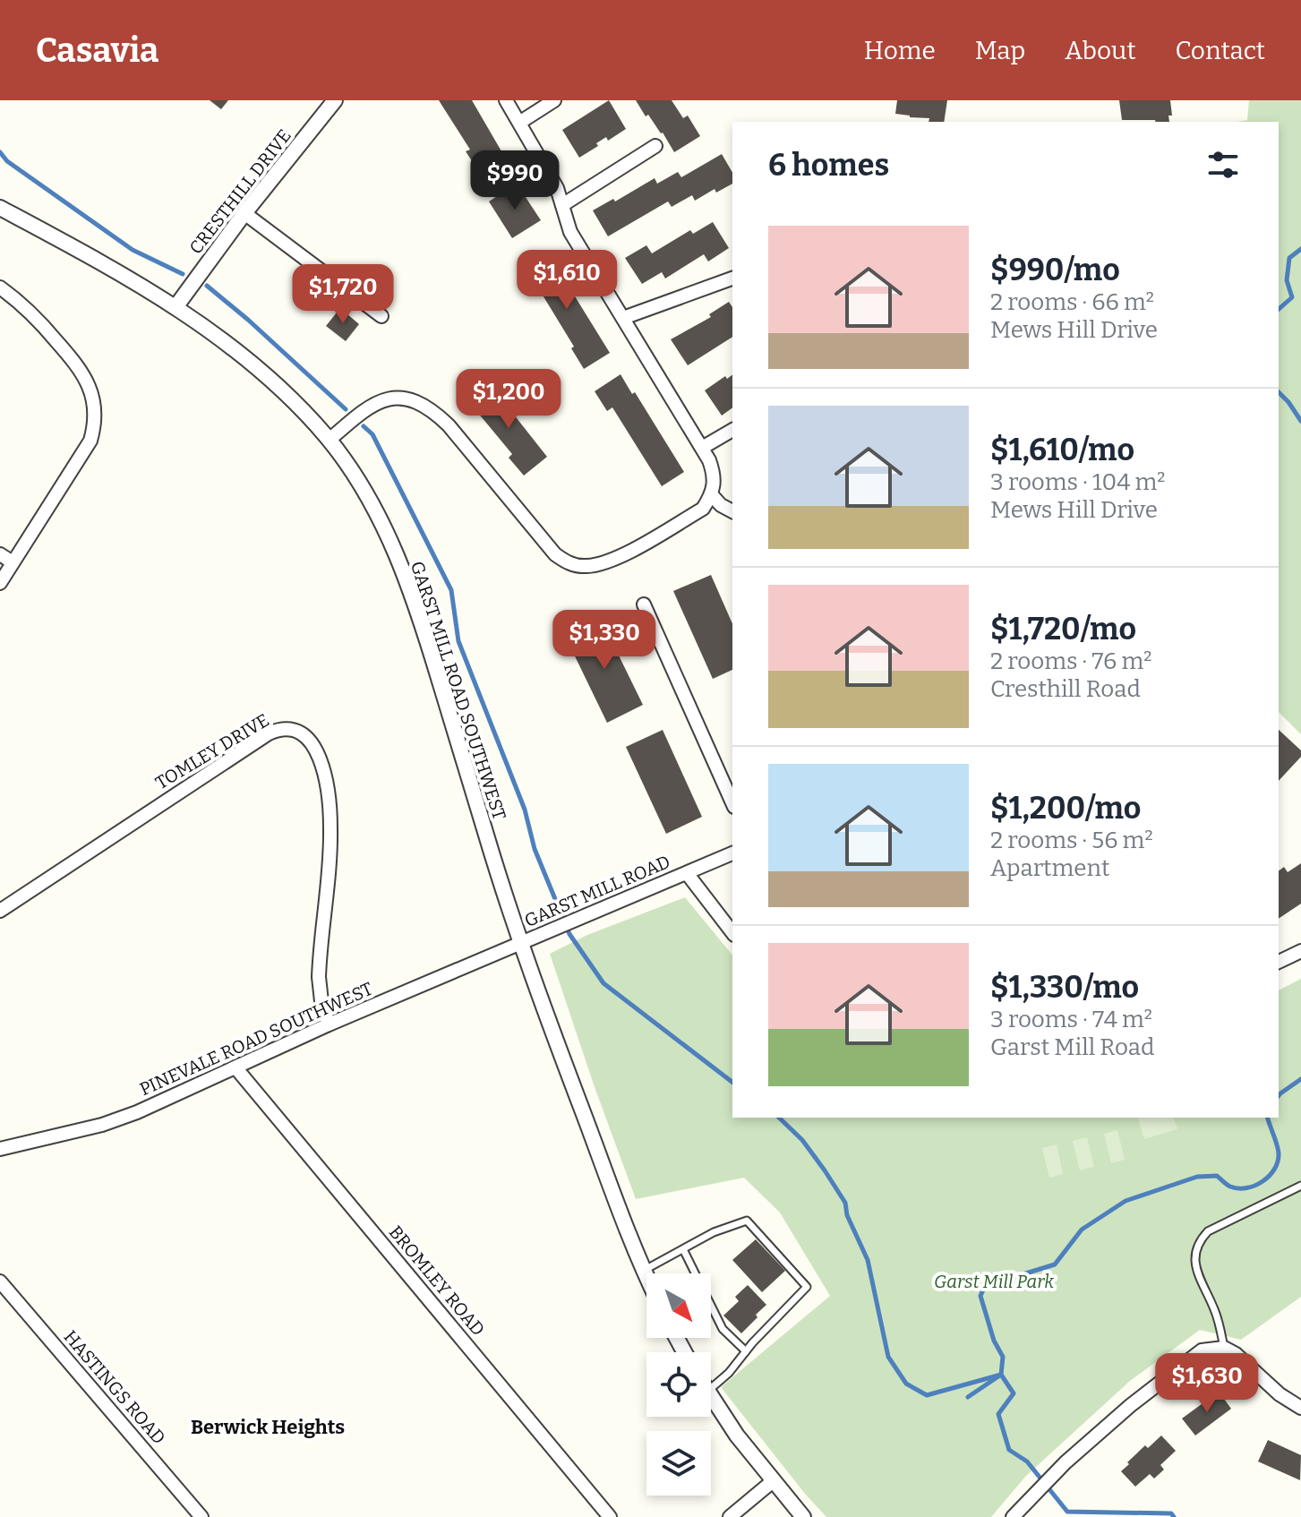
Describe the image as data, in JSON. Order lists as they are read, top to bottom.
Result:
{
  "streets": {
    "street": [
      "CRESTHILL DRIVE",
      "GARST MILL ROAD SOUTHWEST",
      "TOMLEY DRIVE",
      "GARST MILL ROAD",
      "PINEVALE ROAD SOUTHWEST",
      "BROMLEY ROAD",
      "HASTINGS ROAD"
    ]
  },
  "crossings": [
    ["CRESTHILL DRIVE", "GARST MILL ROAD SOUTHWEST"],
    ["GARST MILL ROAD SOUTHWEST", "GARST MILL ROAD"],
    ["GARST MILL ROAD SOUTHWEST", "PINEVALE ROAD SOUTHWEST"],
    ["TOMLEY DRIVE", "PINEVALE ROAD SOUTHWEST"],
    ["GARST MILL ROAD", "PINEVALE ROAD SOUTHWEST"],
    ["PINEVALE ROAD SOUTHWEST", "BROMLEY ROAD"]
  ],
  "districts": ["Berwick Heights"],
  "parks": ["Garst Mill Park"],
  "north": "bottom right",
  "page": {
    "header": "Casavia",
    "nav": [
      "Home",
      "Map",
      "About",
      "Contact"
    ],
    "heading": "6 homes",
    "price": [
      "$990",
      "$1,610",
      "$1,720",
      "$1,200",
      "$1,330",
      "$1,630"
    ],
    "list": [
      {
        "name": "$990/mo",
        "note": "2 rooms · 66 m² · Mews Hill Drive"
      },
      {
        "name": "$1,610/mo",
        "note": "3 rooms · 104 m² · Mews Hill Drive"
      },
      {
        "name": "$1,720/mo",
        "note": "2 rooms · 76 m² · Cresthill Road"
      },
      {
        "name": "$1,200/mo",
        "note": "2 rooms · 56 m² · Apartment"
      },
      {
        "name": "$1,330/mo",
        "note": "3 rooms · 74 m² · Garst Mill Road"
      }
    ]
  }
}
